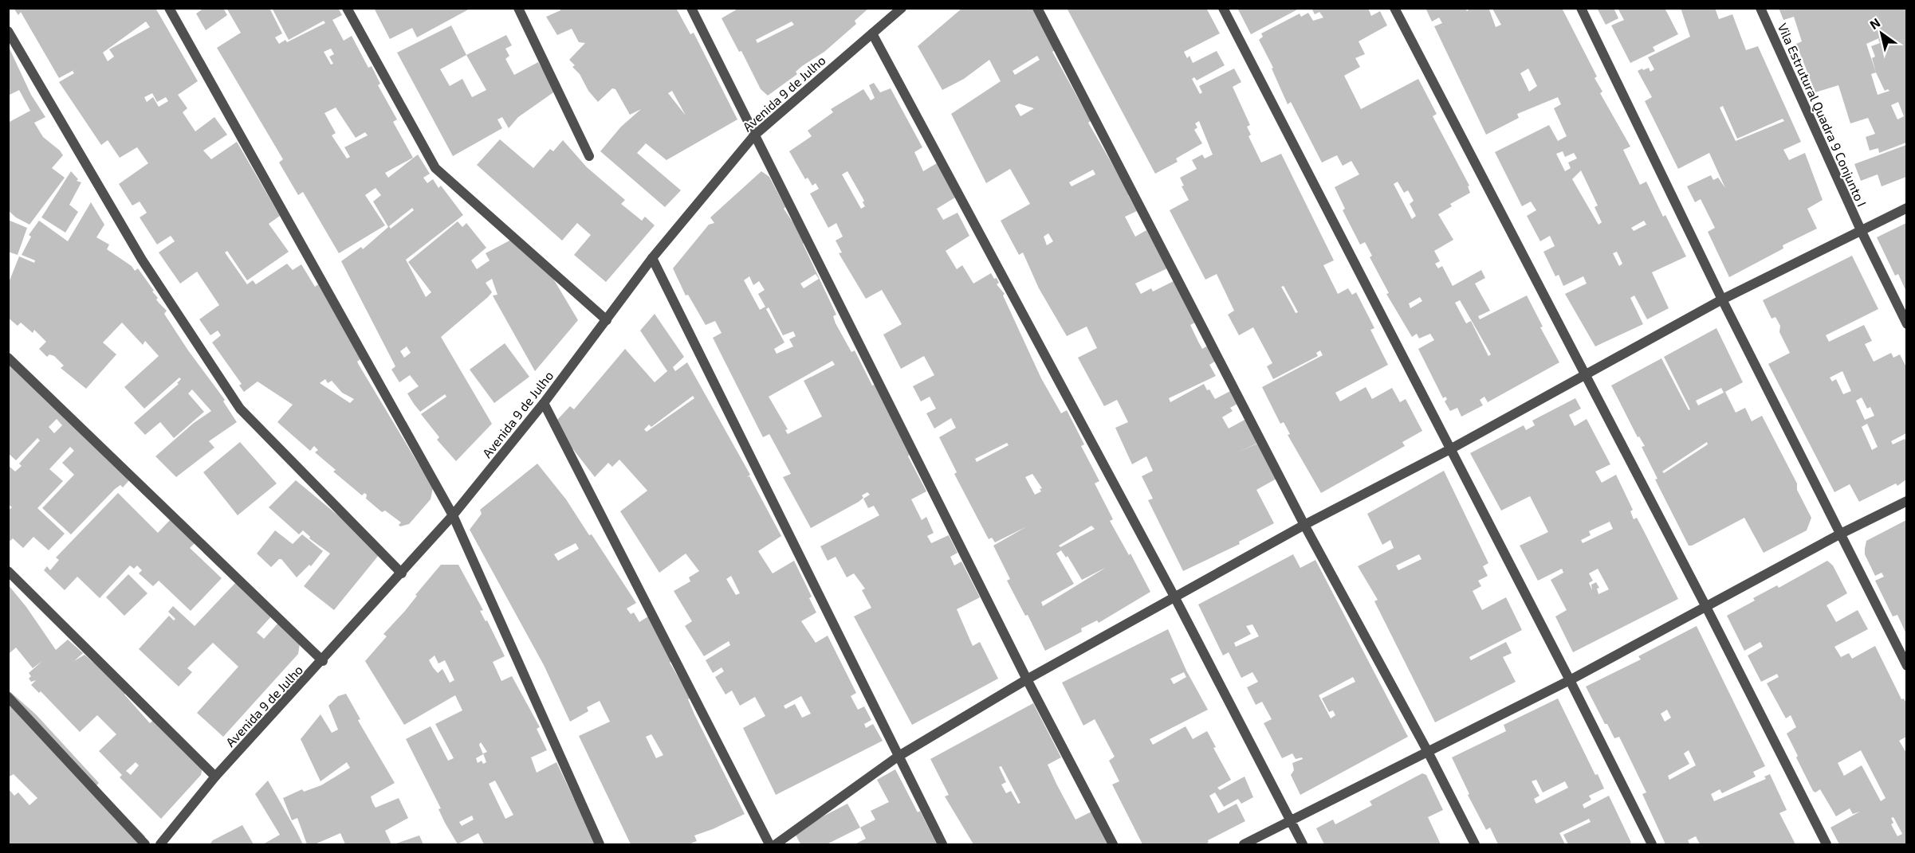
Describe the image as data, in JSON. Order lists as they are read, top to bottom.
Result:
{
  "streets": {
    "street": ["Avenida 9 de Julho", "Vila Estrutural Quadra 9 Conjunto I"]
  },
  "north": "top left"
}
